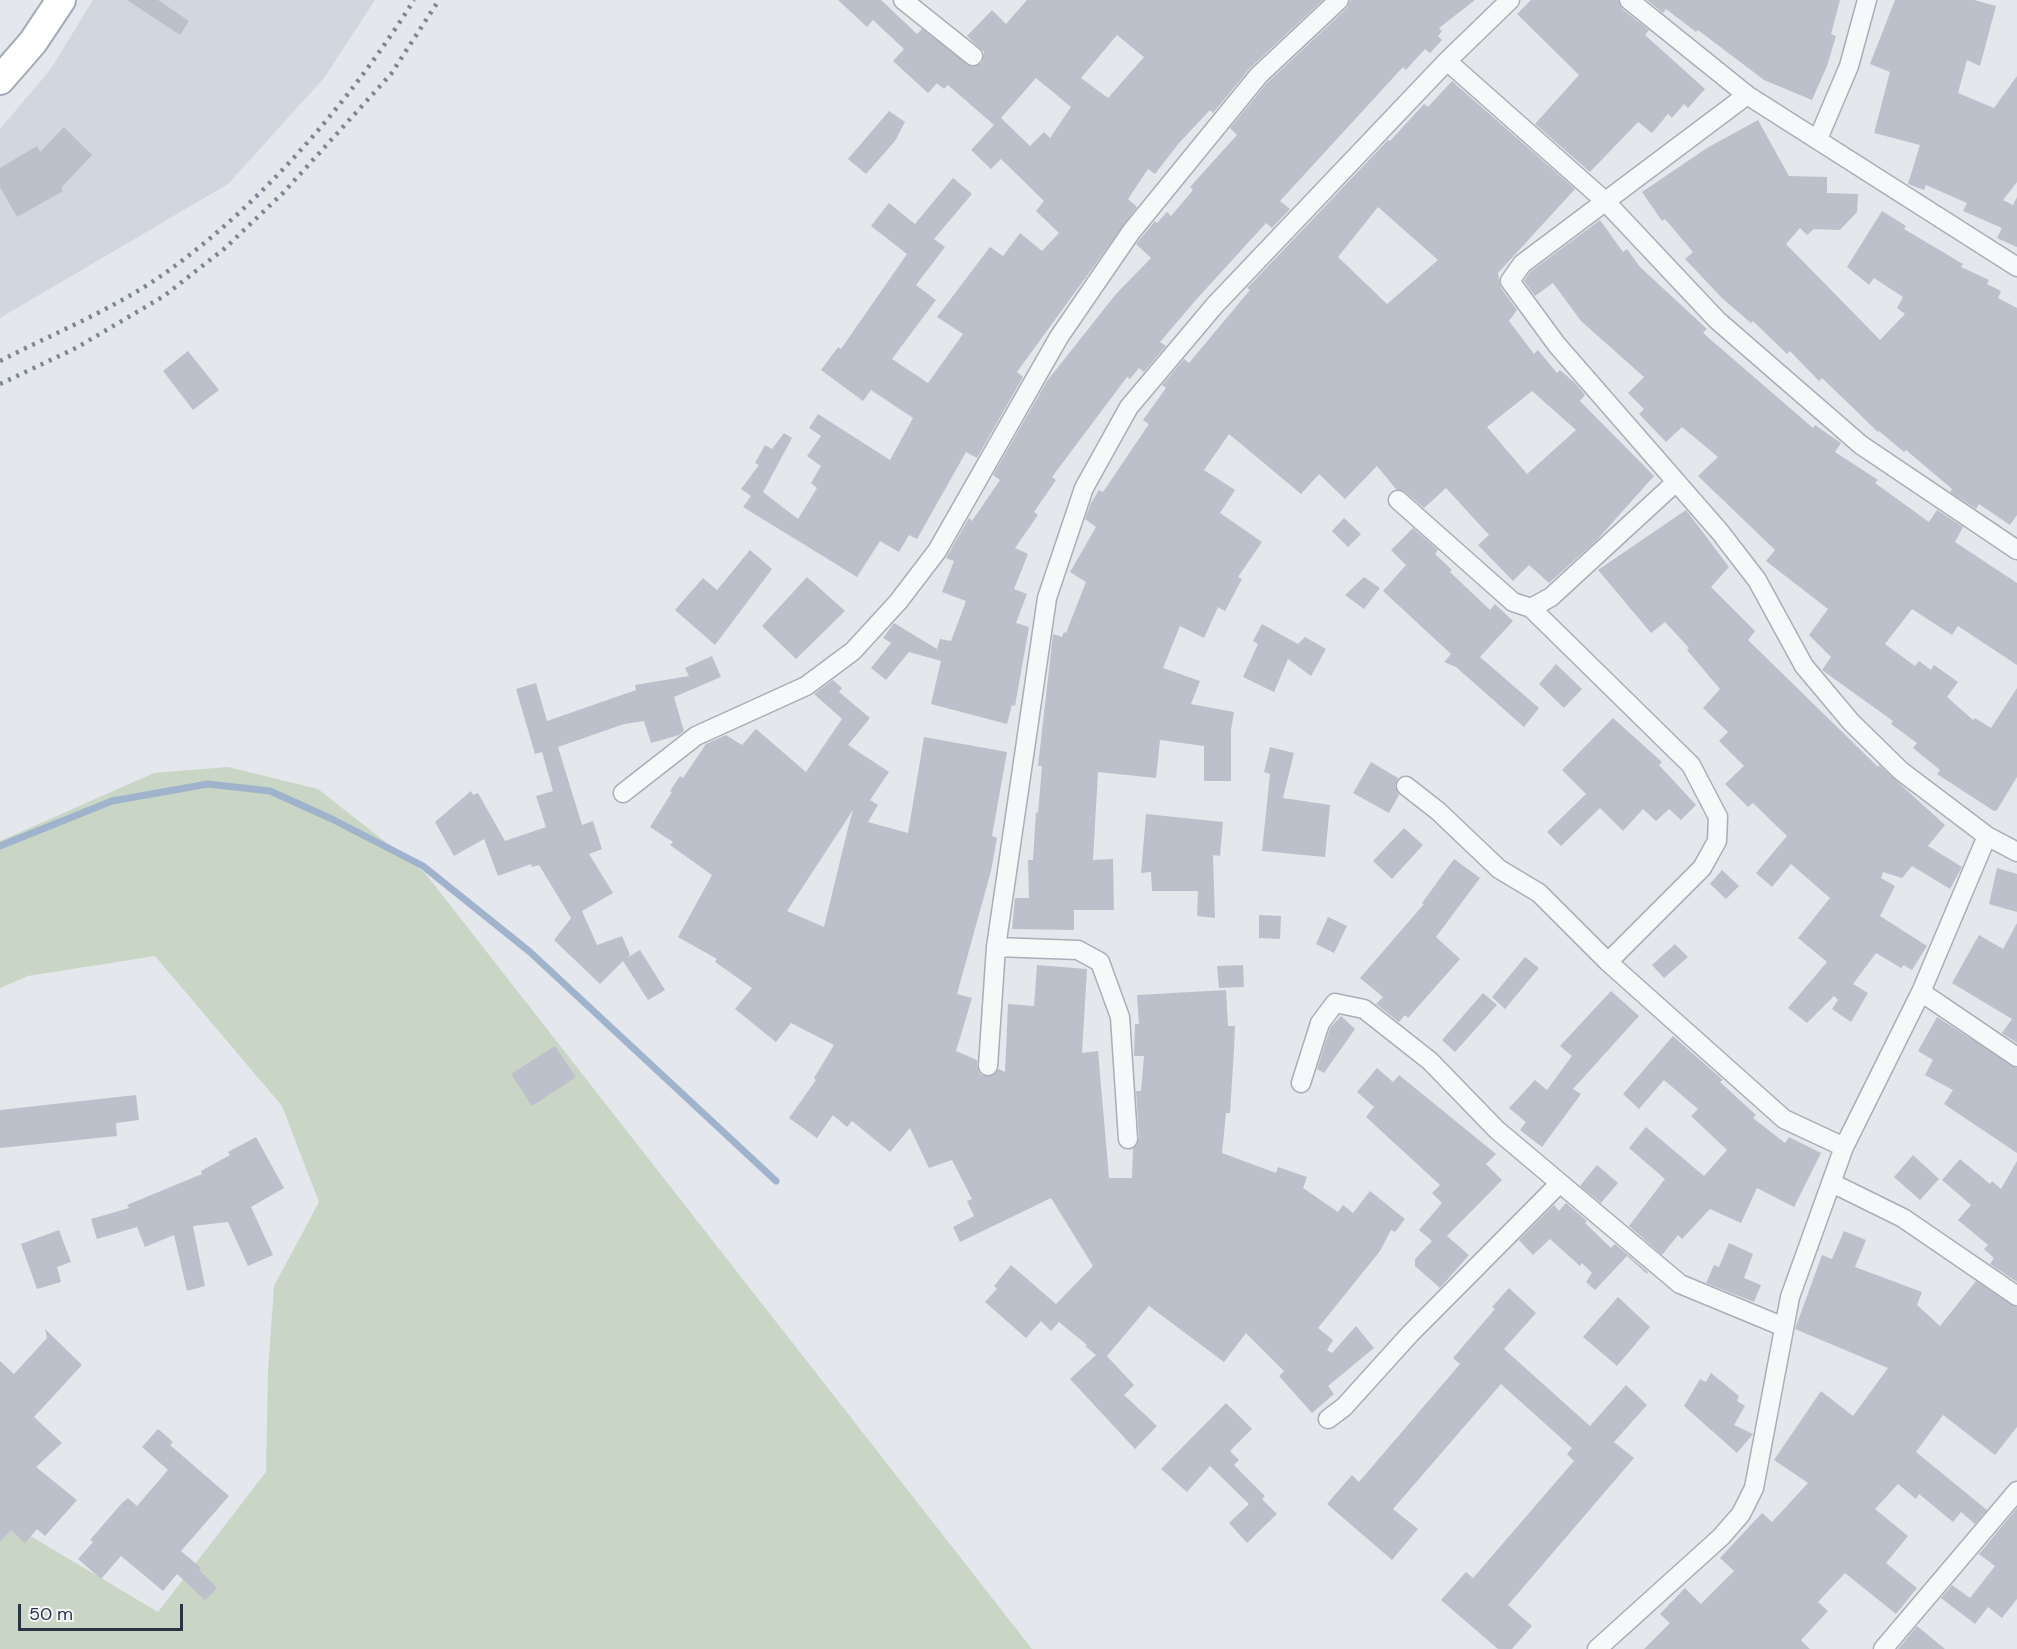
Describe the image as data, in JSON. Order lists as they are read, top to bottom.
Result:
{
  "scale_bar": "50 m"
}
